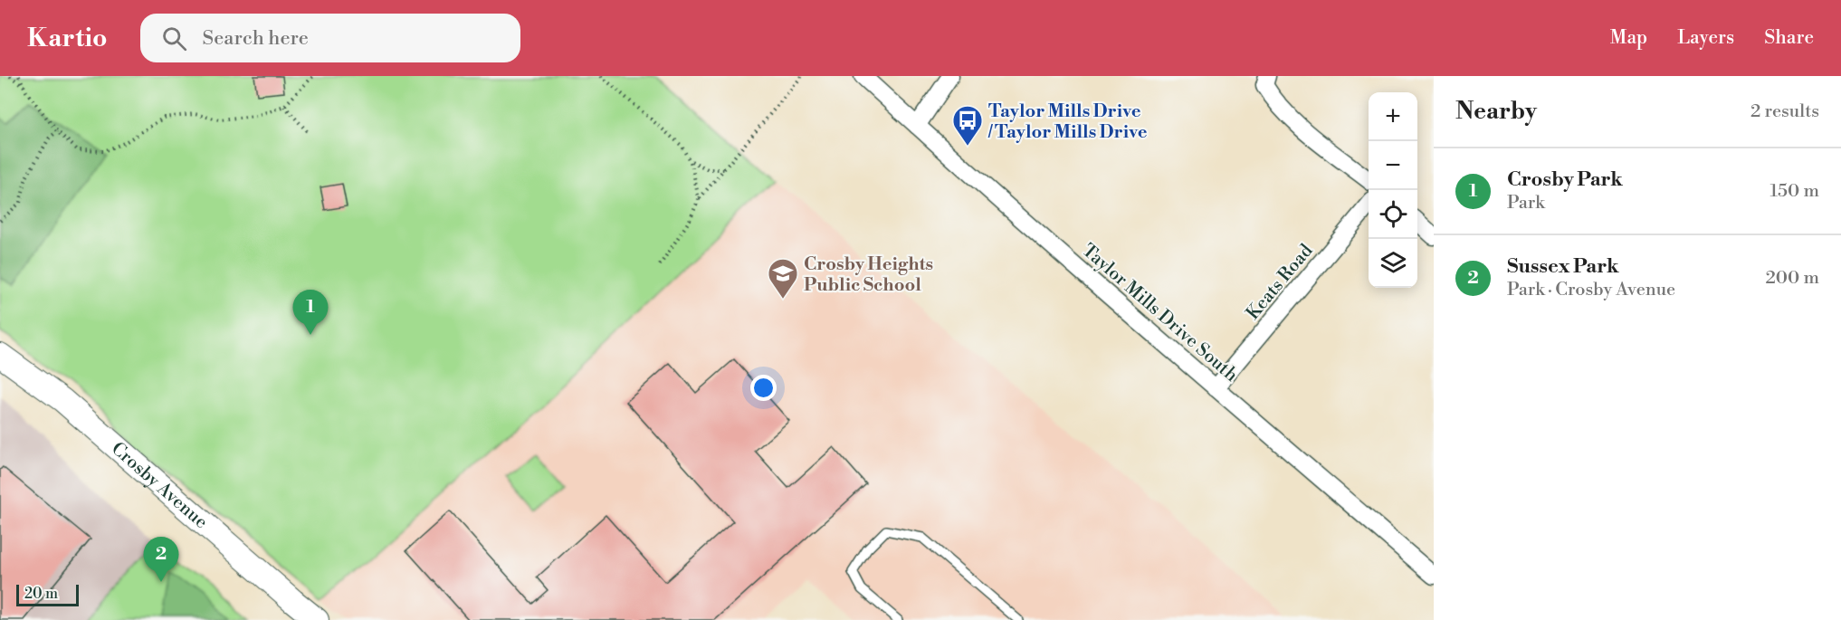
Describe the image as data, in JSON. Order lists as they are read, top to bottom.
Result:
{
  "streets": {
    "street": ["Keats Road", "Taylor Mills Drive South", "Crosby Avenue"]
  },
  "crossings": [
    ["Keats Road", "Taylor Mills Drive South"]
  ],
  "places": {
    "bus stop": ["Taylor Mills Drive / Taylor Mills Drive"],
    "school or university": ["Crosby Heights Public School"]
  },
  "scale_bar": "20 m",
  "page": {
    "header": "Kartio",
    "search": "Search here",
    "nav": ["Map", "Layers", "Share"],
    "heading": ["Nearby", "2 results"],
    "map_buttons": ["+", "−"],
    "list": [
      {
        "mark": "1",
        "name": "Crosby Park",
        "note": "Park",
        "value": "150 m"
      },
      {
        "mark": "2",
        "name": "Sussex Park",
        "note": "Park · Crosby Avenue",
        "value": "200 m"
      }
    ],
    "pins": ["1", "2"],
    "scale": "20 m"
  }
}
